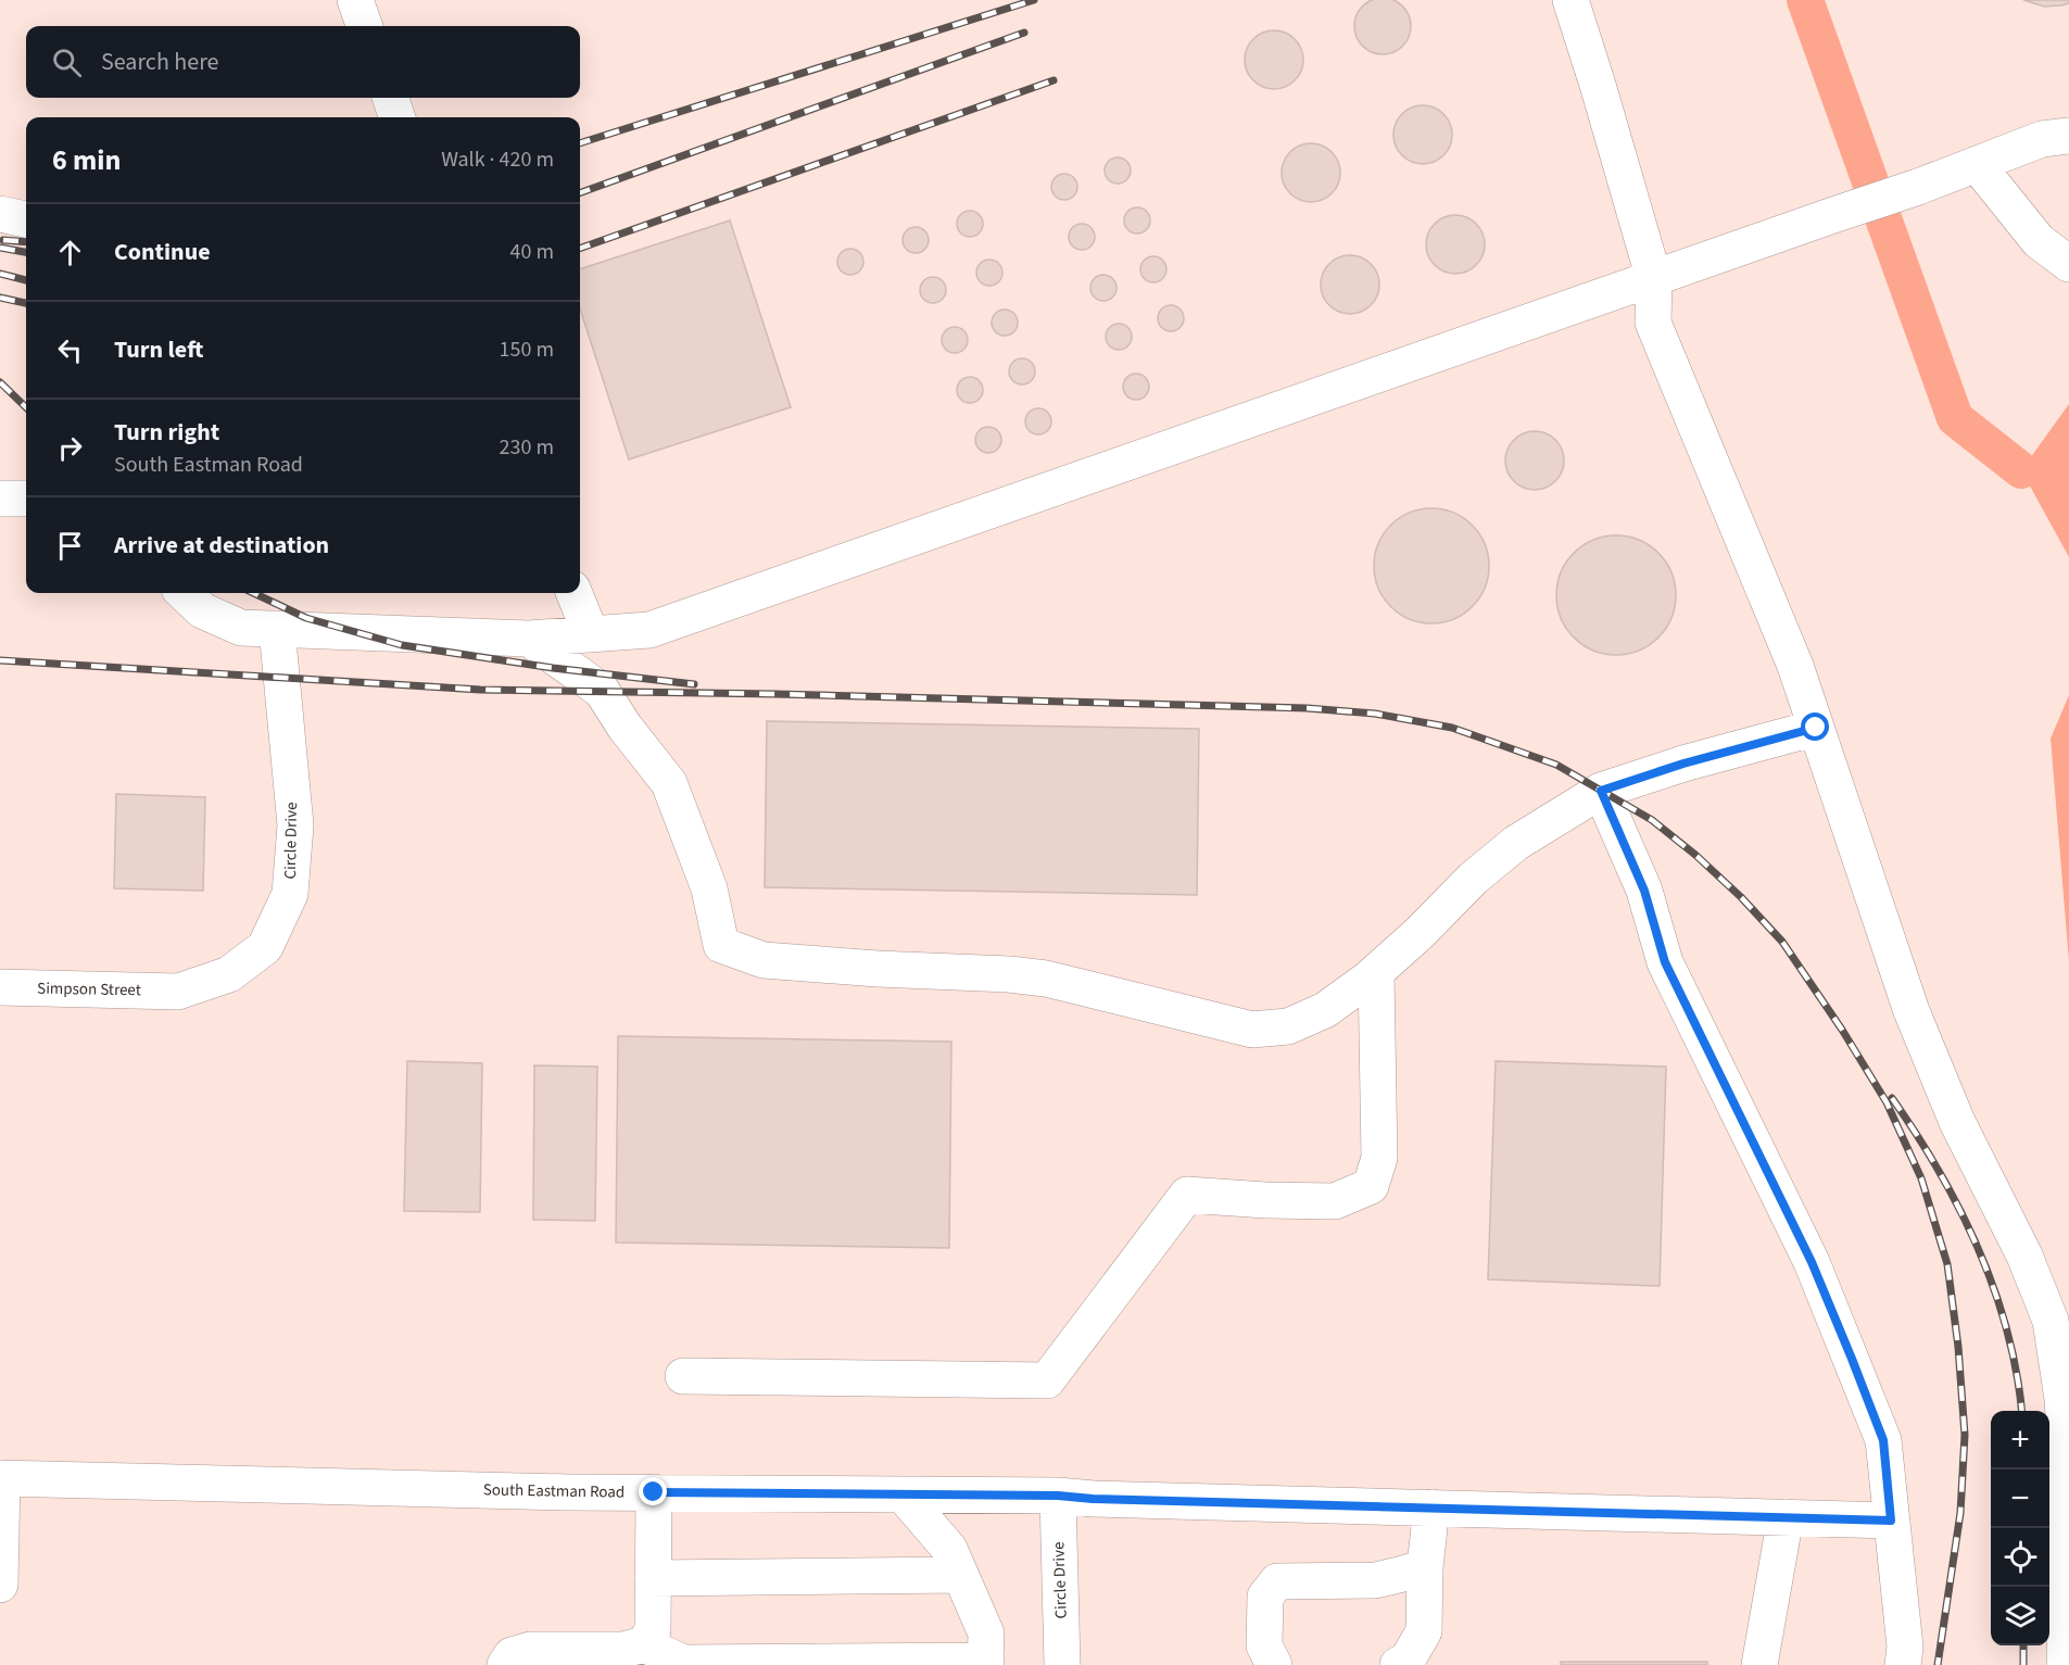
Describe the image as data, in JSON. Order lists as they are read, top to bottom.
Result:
{
  "streets": {
    "street": ["Circle Drive", "Simpson Street", "South Eastman Road"]
  },
  "crossings": [
    ["Circle Drive", "Simpson Street"],
    ["Circle Drive", "South Eastman Road"]
  ],
  "page": {
    "search": "Search here",
    "heading": ["6 min", "Walk · 420 m"],
    "list": [
      ["Continue", "40 m"],
      ["Turn left", "150 m"],
      ["Turn right", "South Eastman Road", "230 m"],
      "Arrive at destination"
    ],
    "map_buttons": ["+", "−"]
  }
}
